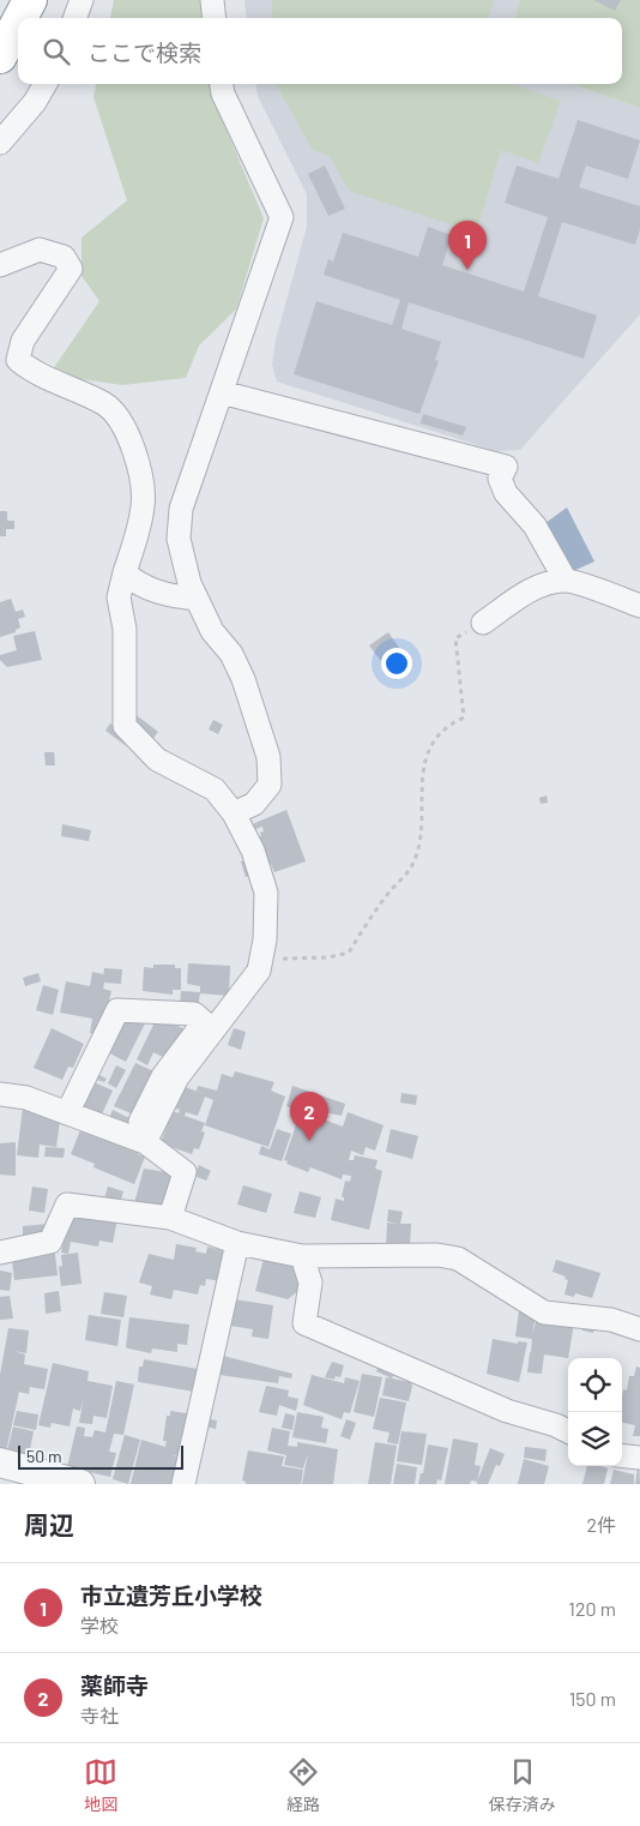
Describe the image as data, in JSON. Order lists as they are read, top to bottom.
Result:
{
  "scale_bar": "50 m",
  "page": {
    "search": "ここで検索",
    "pins": ["1", "2"],
    "scale": "50 m",
    "heading": ["周辺", "2件"],
    "list": [
      {
        "mark": "1",
        "name": "市立遺芳丘小学校",
        "note": "学校",
        "value": "120 m"
      },
      {
        "mark": "2",
        "name": "薬師寺",
        "note": "寺社",
        "value": "150 m"
      }
    ],
    "nav": ["地図", "経路", "保存済み"]
  }
}
